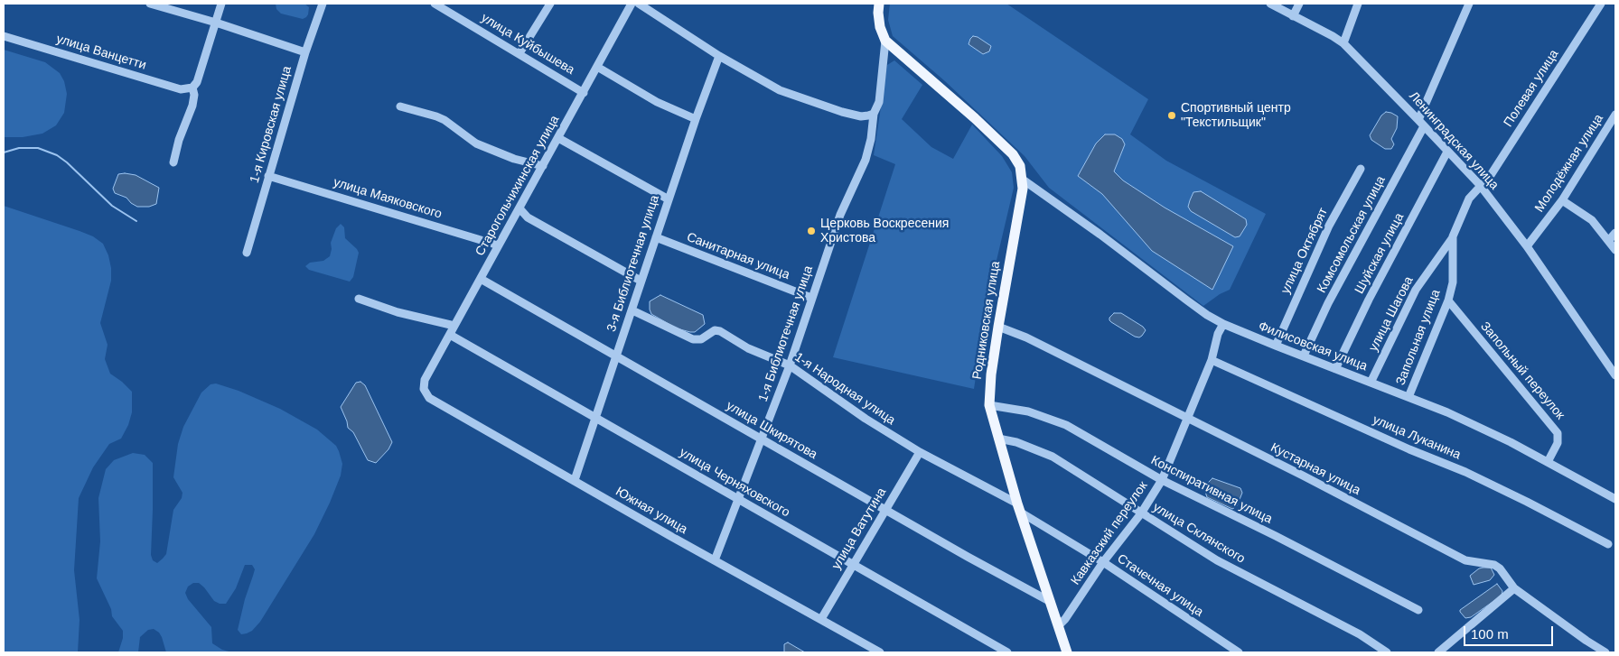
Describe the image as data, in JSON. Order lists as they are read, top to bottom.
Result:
{
  "streets": {
    "main road": ["Родниковская улица"],
    "street": [
      "улица Куйбышева",
      "улица Ванцетти",
      "Полевая улица",
      "1-я Кировская улица",
      "Ленинградская улица",
      "Молодёжная улица",
      "Старогольчихинская улица",
      "улица Маяковского",
      "Комсомольская улица",
      "улица Октябрят",
      "Шуйская улица",
      "Санитарная улица",
      "3-я Библиотечная улица",
      "улица Шагова",
      "1-я Библиотечная улица",
      "Запольная улица",
      "Филисовская улица",
      "Запольный переулок",
      "1-я Народная улица",
      "улица Шкирятова",
      "улица Луканина",
      "Кустарная улица",
      "улица Черняховского",
      "Конспиративная улица",
      "Южная улица",
      "улица Ватутина",
      "Кавказский переулок",
      "улица Склянского",
      "Стачечная улица"
    ]
  },
  "crossings": [
    ["улица Куйбышева", "Старогольчихинская улица"],
    ["Полевая улица", "Ленинградская улица"],
    ["Полевая улица", "Запольная улица"],
    ["1-я Кировская улица", "улица Маяковского"],
    ["Ленинградская улица", "Молодёжная улица"],
    ["Ленинградская улица", "Комсомольская улица"],
    ["Ленинградская улица", "Шуйская улица"],
    ["Ленинградская улица", "Запольная улица"],
    ["Старогольчихинская улица", "улица Маяковского"],
    ["Старогольчихинская улица", "улица Шкирятова"],
    ["Старогольчихинская улица", "улица Черняховского"],
    ["Старогольчихинская улица", "Южная улица"],
    ["Комсомольская улица", "Филисовская улица"],
    ["улица Октябрят", "Филисовская улица"],
    ["Шуйская улица", "Филисовская улица"],
    ["Санитарная улица", "3-я Библиотечная улица"],
    ["Санитарная улица", "1-я Библиотечная улица"],
    ["3-я Библиотечная улица", "1-я Народная улица"],
    ["3-я Библиотечная улица", "улица Шкирятова"],
    ["3-я Библиотечная улица", "улица Черняховского"],
    ["3-я Библиотечная улица", "Южная улица"],
    ["улица Шагова", "Запольная улица"],
    ["улица Шагова", "Филисовская улица"],
    ["Родниковская улица", "1-я Библиотечная улица"],
    ["Родниковская улица", "Филисовская улица"],
    ["Родниковская улица", "1-я Народная улица"],
    ["Родниковская улица", "улица Шкирятова"],
    ["Родниковская улица", "Кустарная улица"],
    ["Родниковская улица", "Конспиративная улица"],
    ["Родниковская улица", "Кавказский переулок"],
    ["Родниковская улица", "улица Склянского"],
    ["Родниковская улица", "Стачечная улица"],
    ["1-я Библиотечная улица", "1-я Народная улица"],
    ["1-я Библиотечная улица", "улица Шкирятова"],
    ["1-я Библиотечная улица", "улица Черняховского"],
    ["1-я Библиотечная улица", "Южная улица"],
    ["Запольная улица", "Филисовская улица"],
    ["Запольная улица", "Запольный переулок"],
    ["Филисовская улица", "Запольный переулок"],
    ["Филисовская улица", "Кавказский переулок"],
    ["1-я Народная улица", "улица Ватутина"],
    ["1-я Народная улица", "Стачечная улица"],
    ["улица Шкирятова", "улица Ватутина"],
    ["улица Луканина", "Кавказский переулок"],
    ["Кустарная улица", "Кавказский переулок"],
    ["улица Черняховского", "улица Ватутина"],
    ["Конспиративная улица", "Кавказский переулок"],
    ["Южная улица", "улица Ватутина"],
    ["Кавказский переулок", "улица Склянского"],
    ["Кавказский переулок", "Стачечная улица"]
  ],
  "places": ["Спортивный центр \"Текстильщик\"", "Церковь Воскресения Христова"],
  "scale_bar": "100 m"
}
